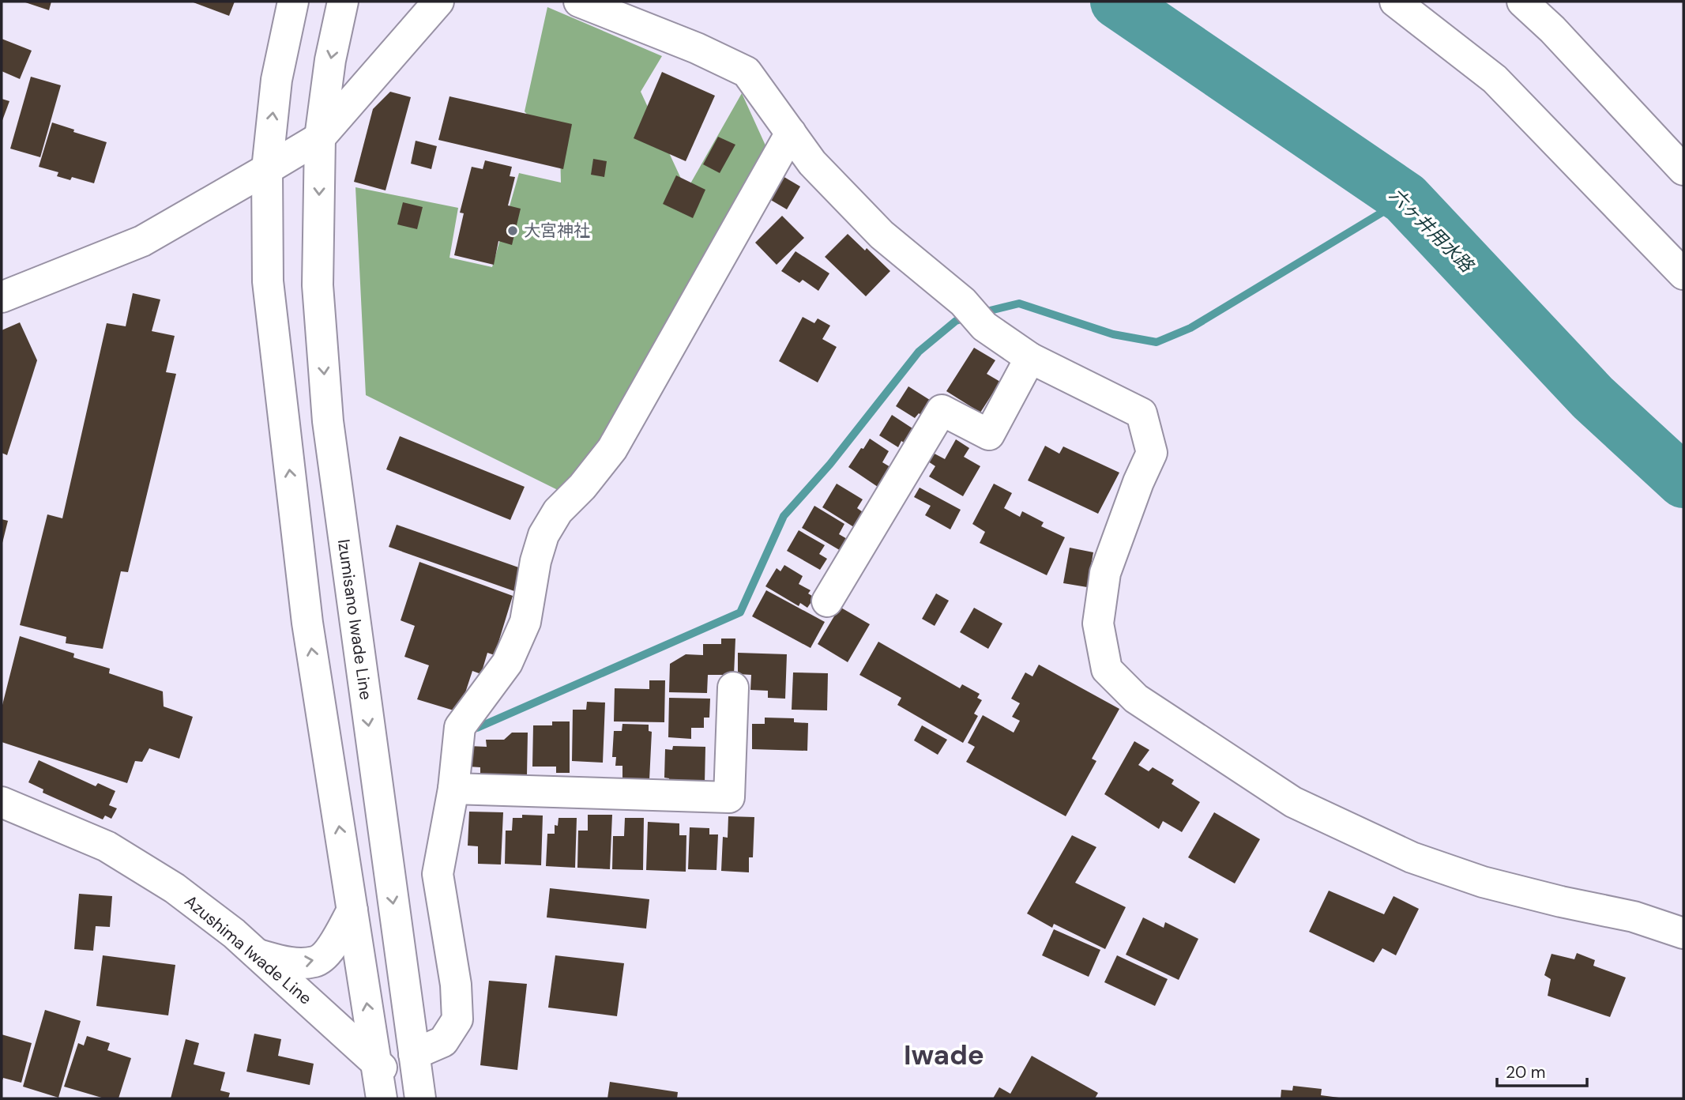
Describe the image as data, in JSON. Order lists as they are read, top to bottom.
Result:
{
  "streets": {
    "street": ["Izumisano Iwade Line", "Azushima Iwade Line"]
  },
  "districts": ["Iwade"],
  "water": ["六ヶ井用水路"],
  "places": ["大宮神社"],
  "scale_bar": "20 m"
}
